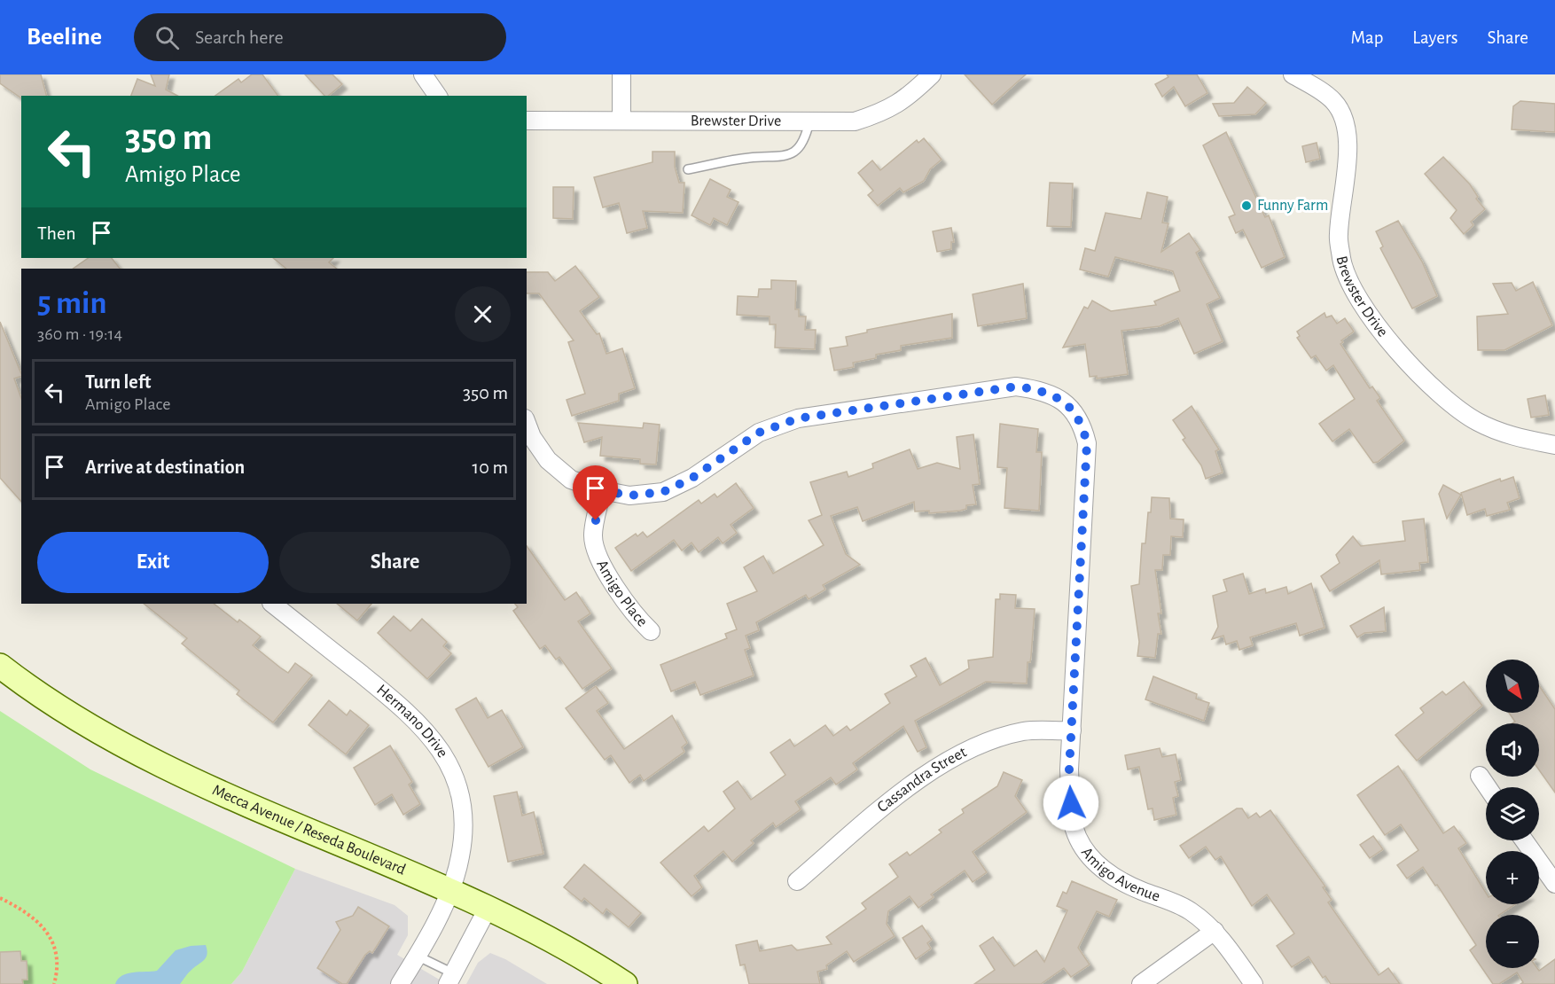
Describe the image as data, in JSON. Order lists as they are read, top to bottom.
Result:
{
  "streets": {
    "main road": ["Mecca Avenue / Reseda Boulevard"],
    "street": [
      "Brewster Drive",
      "Amigo Place",
      "Hermano Drive",
      "Cassandra Street",
      "Amigo Avenue"
    ]
  },
  "crossings": [
    ["Amigo Place", "Amigo Avenue"],
    ["Hermano Drive", "Mecca Avenue / Reseda Boulevard"],
    ["Cassandra Street", "Amigo Avenue"]
  ],
  "places": ["Funny Farm"],
  "north": "bottom right",
  "page": {
    "header": "Beeline",
    "search": "Search here",
    "nav": ["Map", "Layers", "Share"],
    "turn": ["350 m", "Amigo Place"],
    "then": "Then",
    "heading": ["5 min", "360 m · 19:14"],
    "list": [
      {
        "name": "Turn left",
        "note": "Amigo Place",
        "value": "350 m"
      },
      {
        "name": "Arrive at destination",
        "value": "10 m"
      }
    ],
    "buttons": ["Exit", "Share"],
    "map_buttons": ["+", "−"]
  }
}
